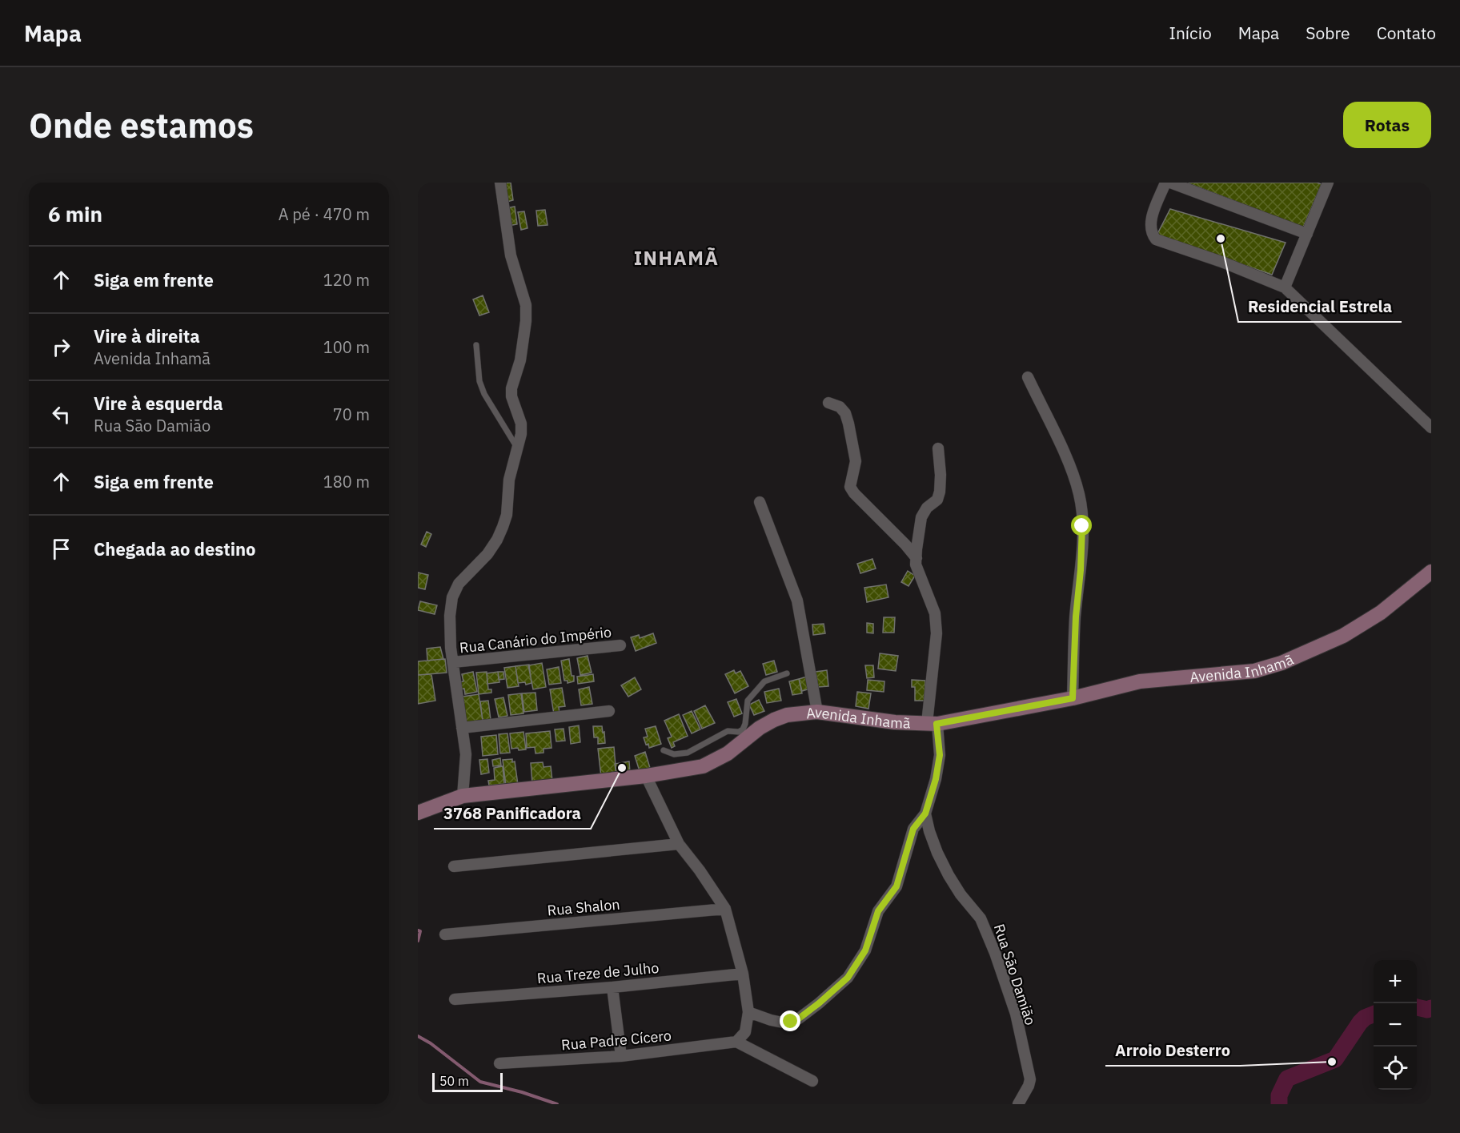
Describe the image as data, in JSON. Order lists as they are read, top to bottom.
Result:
{
  "streets": {
    "street": [
      "Rua Canário do Império",
      "Avenida Inhamã",
      "Rua Shalon",
      "Rua Treze de Julho",
      "Rua São Damião",
      "Rua Padre Cícero"
    ]
  },
  "districts": ["INHAMÃ"],
  "places": ["Residencial Estrela", "3768 Panificadora", "Arroio Desterro"],
  "scale_bar": "50 m",
  "page": {
    "header": "Mapa",
    "nav": [
      "Início",
      "Mapa",
      "Sobre",
      "Contato"
    ],
    "buttons": "Rotas",
    "title": "Onde estamos",
    "heading": ["6 min", "A pé · 470 m"],
    "list": [
      ["Siga em frente", "120 m"],
      ["Vire à direita", "Avenida Inhamã", "100 m"],
      ["Vire à esquerda", "Rua São Damião", "70 m"],
      ["Siga em frente", "180 m"],
      "Chegada ao destino"
    ],
    "map_buttons": ["+", "−"],
    "scale": "50 m"
  }
}
